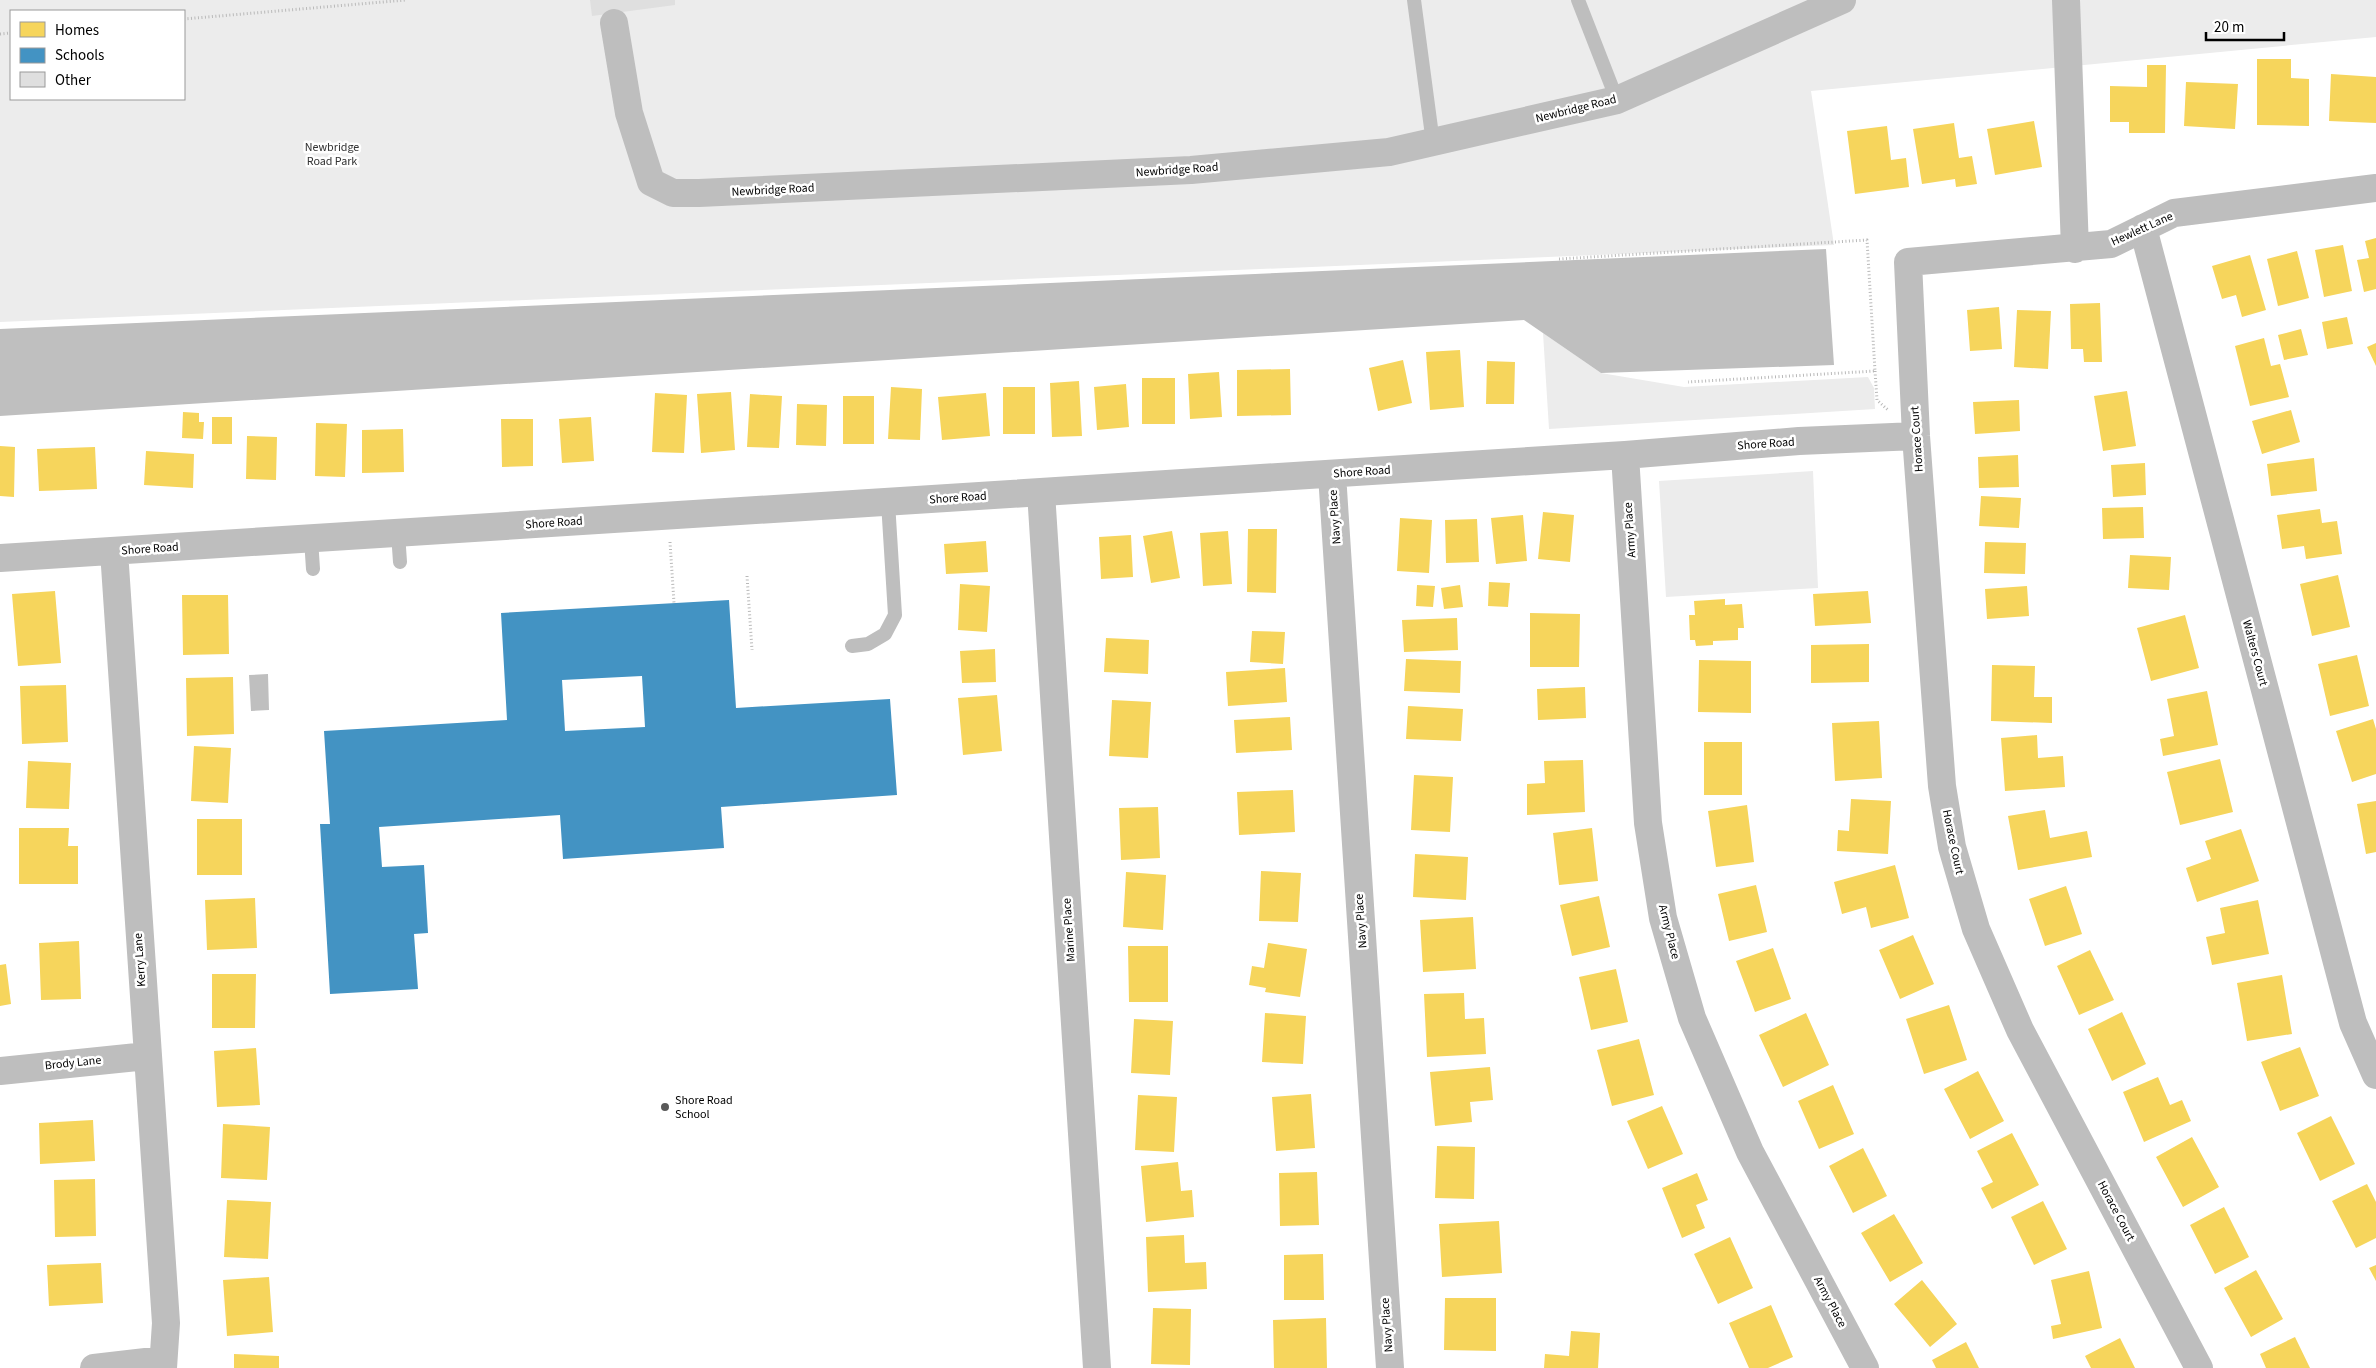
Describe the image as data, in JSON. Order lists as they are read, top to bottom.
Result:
{
  "streets": {
    "street": [
      "Newbridge Road",
      "Hewlett Lane",
      "Horace Court",
      "Shore Road",
      "Navy Place",
      "Army Place",
      "Walters Court",
      "Marine Place",
      "Kerry Lane",
      "Brody Lane"
    ]
  },
  "crossings": [
    ["Hewlett Lane", "Horace Court"],
    ["Hewlett Lane", "Walters Court"],
    ["Horace Court", "Shore Road"],
    ["Shore Road", "Navy Place"],
    ["Shore Road", "Army Place"],
    ["Shore Road", "Marine Place"],
    ["Shore Road", "Kerry Lane"],
    ["Kerry Lane", "Brody Lane"]
  ],
  "parks": ["Newbridge Road Park"],
  "places": ["Shore Road School"],
  "legend": ["Homes", "Schools", "Other"],
  "scale_bar": "20 m"
}
